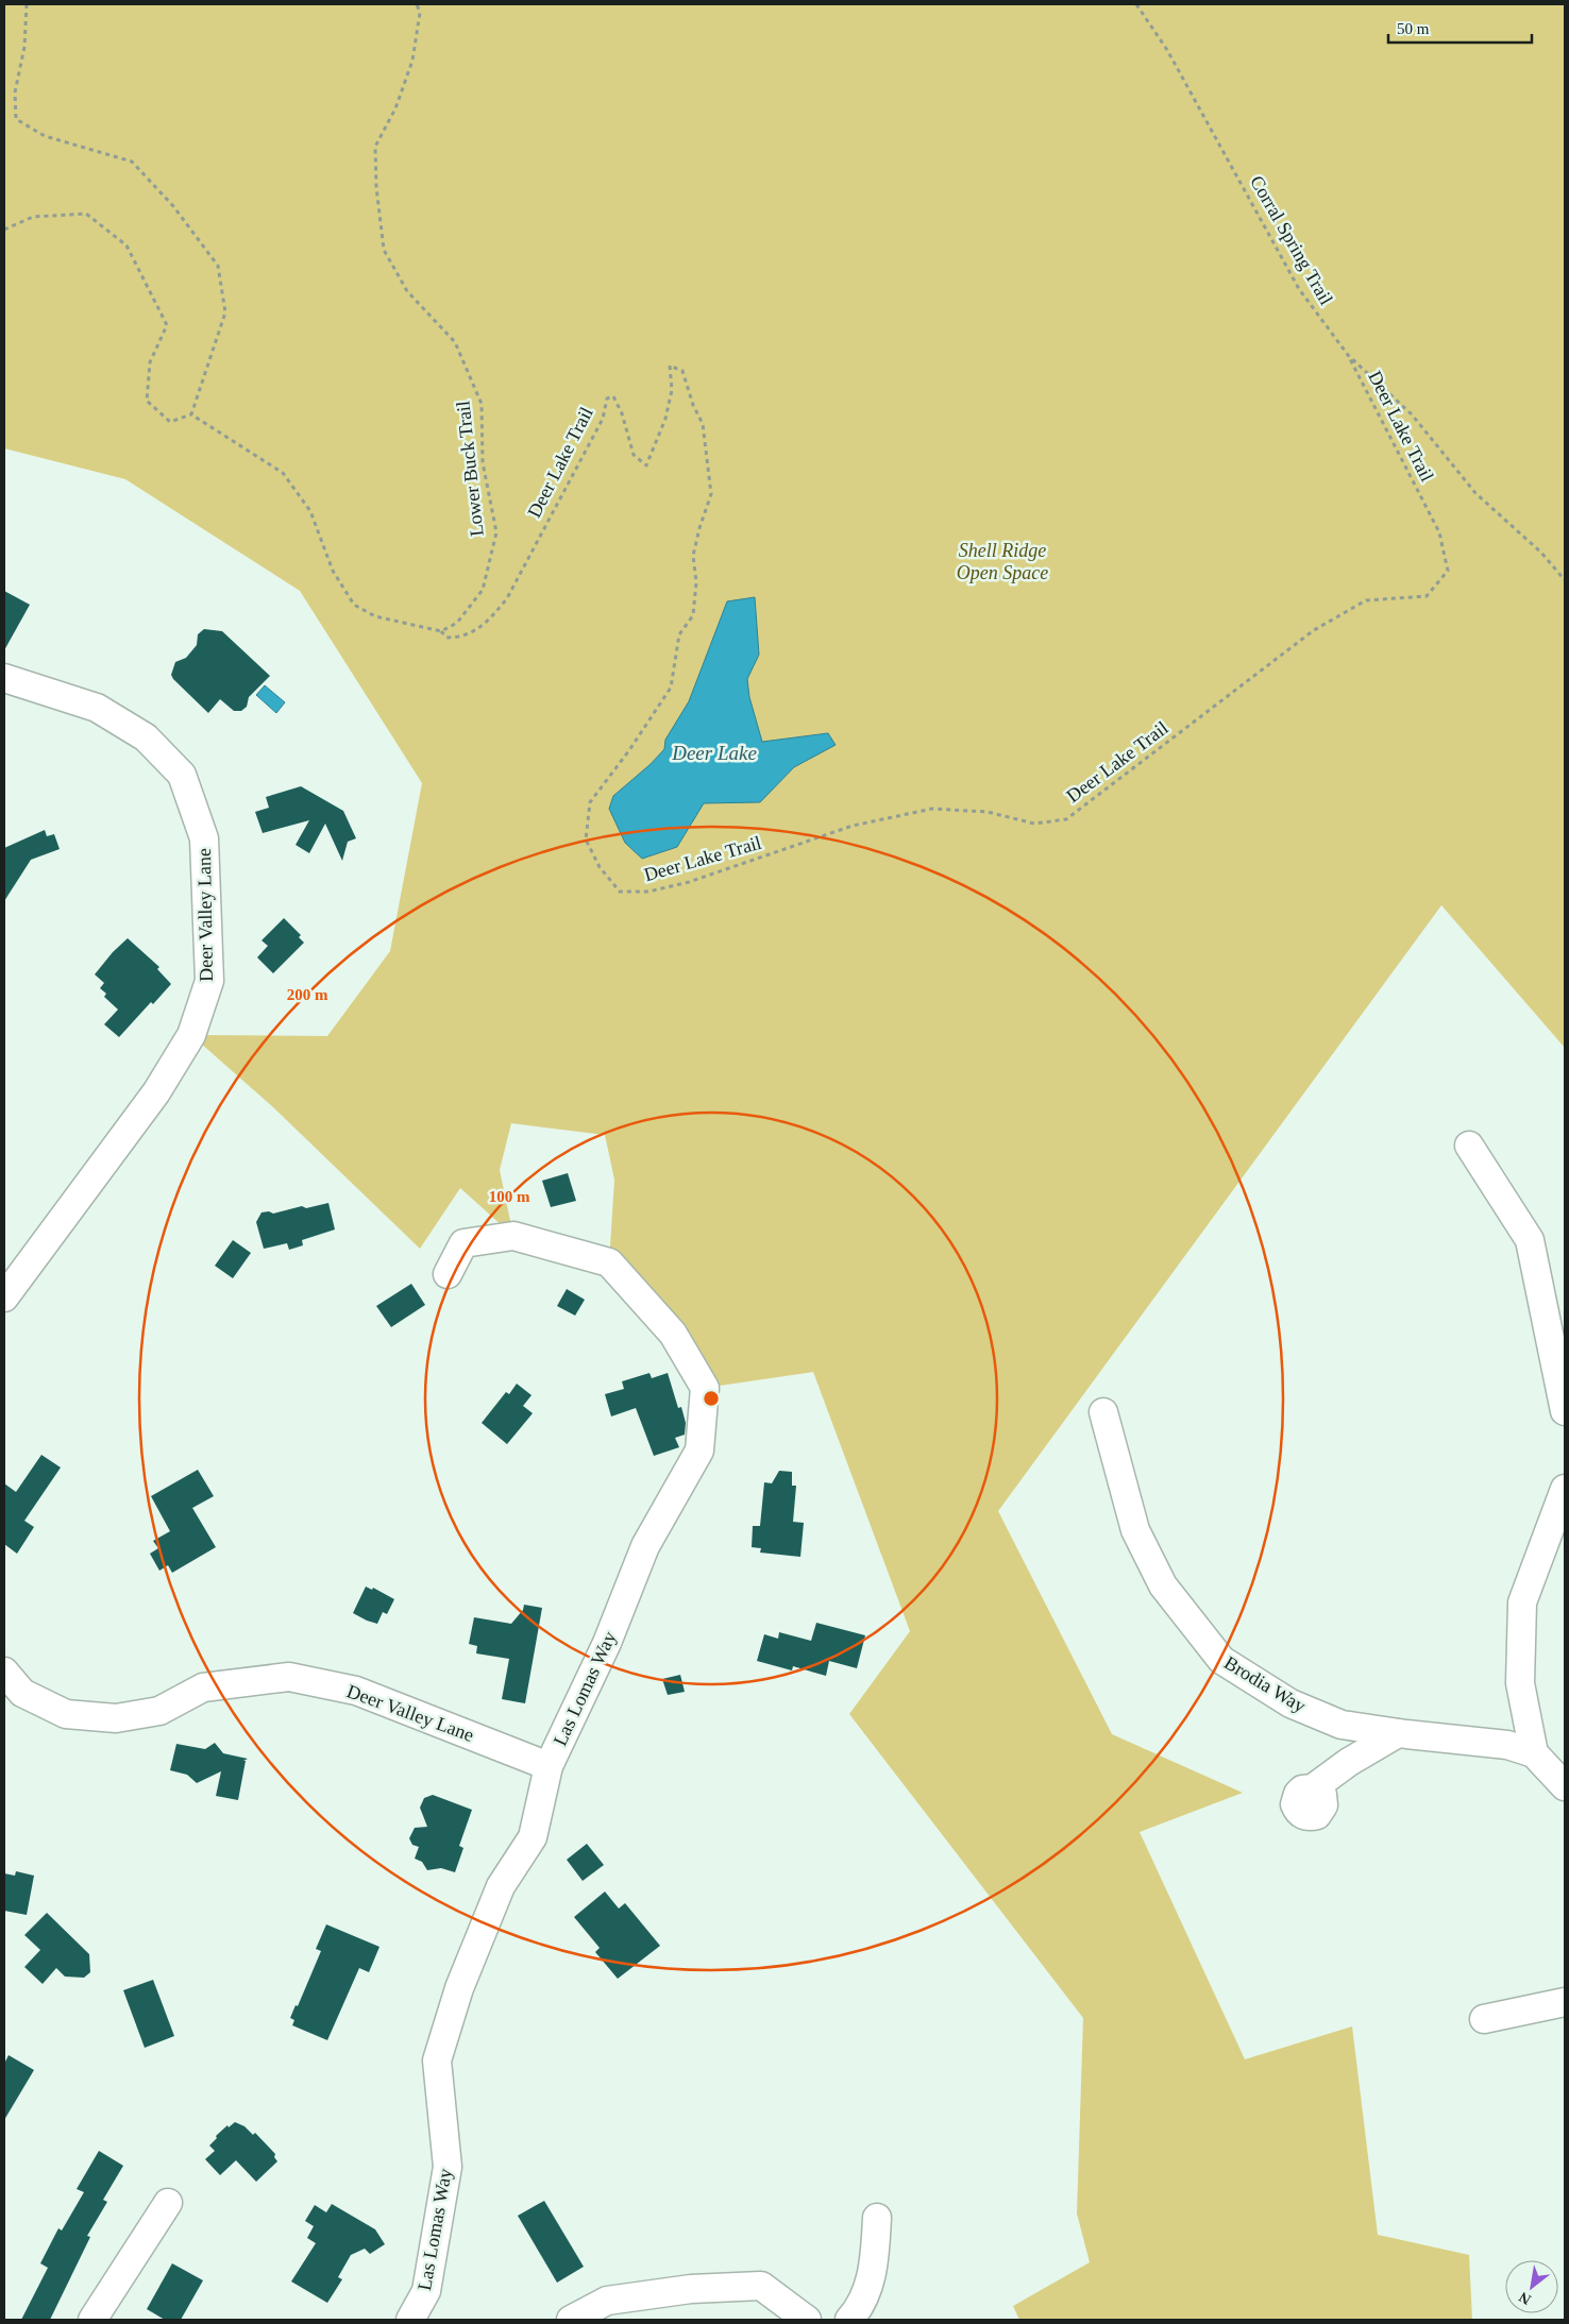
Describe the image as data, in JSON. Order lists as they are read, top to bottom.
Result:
{
  "streets": {
    "street": ["Deer Valley Lane", "Brodia Way", "Las Lomas Way"],
    "path": ["Corral Spring Trail", "Deer Lake Trail", "Lower Buck Trail"]
  },
  "crossings": [
    ["Corral Spring Trail", "Deer Lake Trail"],
    ["Deer Lake Trail", "Lower Buck Trail"],
    ["Deer Valley Lane", "Las Lomas Way"]
  ],
  "water": ["Deer Lake"],
  "parks": ["Shell Ridge Open Space"],
  "scale_bar": "50 m",
  "north": "bottom left",
  "rings": ["200 m", "100 m"]
}
